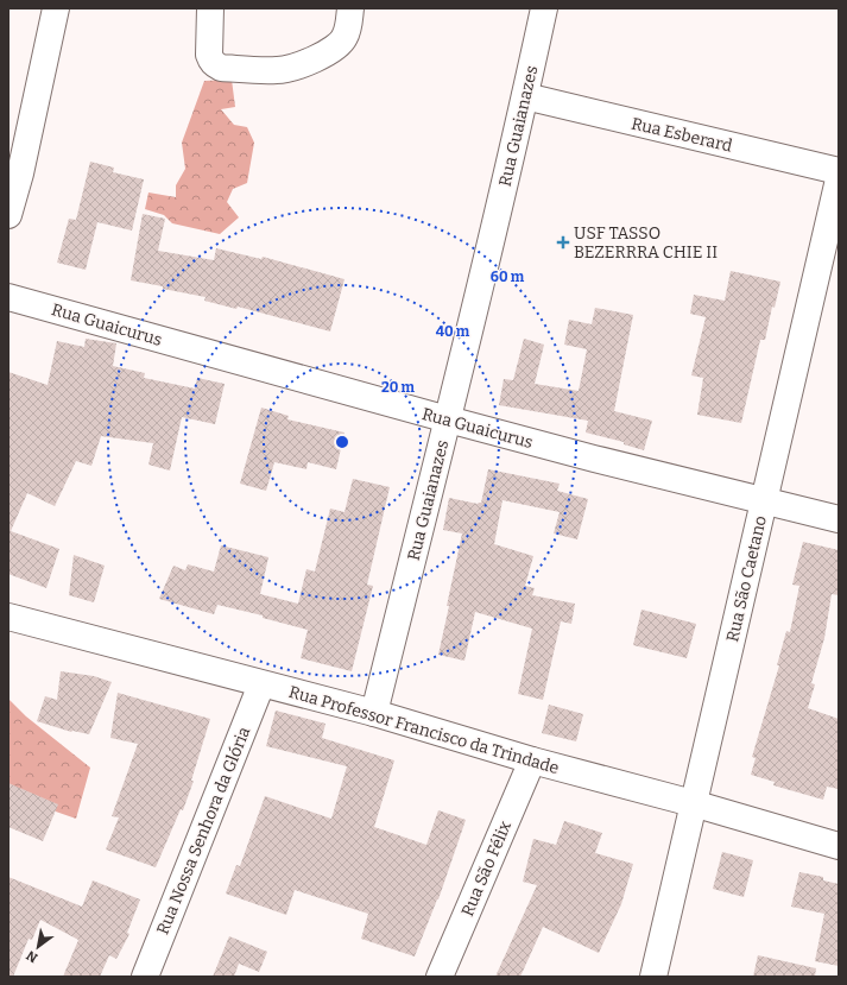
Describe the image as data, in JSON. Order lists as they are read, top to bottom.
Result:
{
  "streets": {
    "street": [
      "Rua Guaianazes",
      "Rua Esberard",
      "Rua Guaicurus",
      "Rua São Caetano",
      "Rua Professor Francisco da Trindade",
      "Rua Nossa Senhora da Glória",
      "Rua São Félix"
    ]
  },
  "crossings": [
    ["Rua Guaianazes", "Rua Esberard"],
    ["Rua Guaianazes", "Rua Guaicurus"],
    ["Rua Guaianazes", "Rua Professor Francisco da Trindade"],
    ["Rua Guaicurus", "Rua São Caetano"],
    ["Rua São Caetano", "Rua Professor Francisco da Trindade"],
    ["Rua Professor Francisco da Trindade", "Rua Nossa Senhora da Glória"],
    ["Rua Professor Francisco da Trindade", "Rua São Félix"]
  ],
  "places": {
    "health": ["USF TASSO BEZERRRA CHIE II"]
  },
  "north": "bottom left",
  "rings": ["60 m", "40 m", "20 m"]
}
